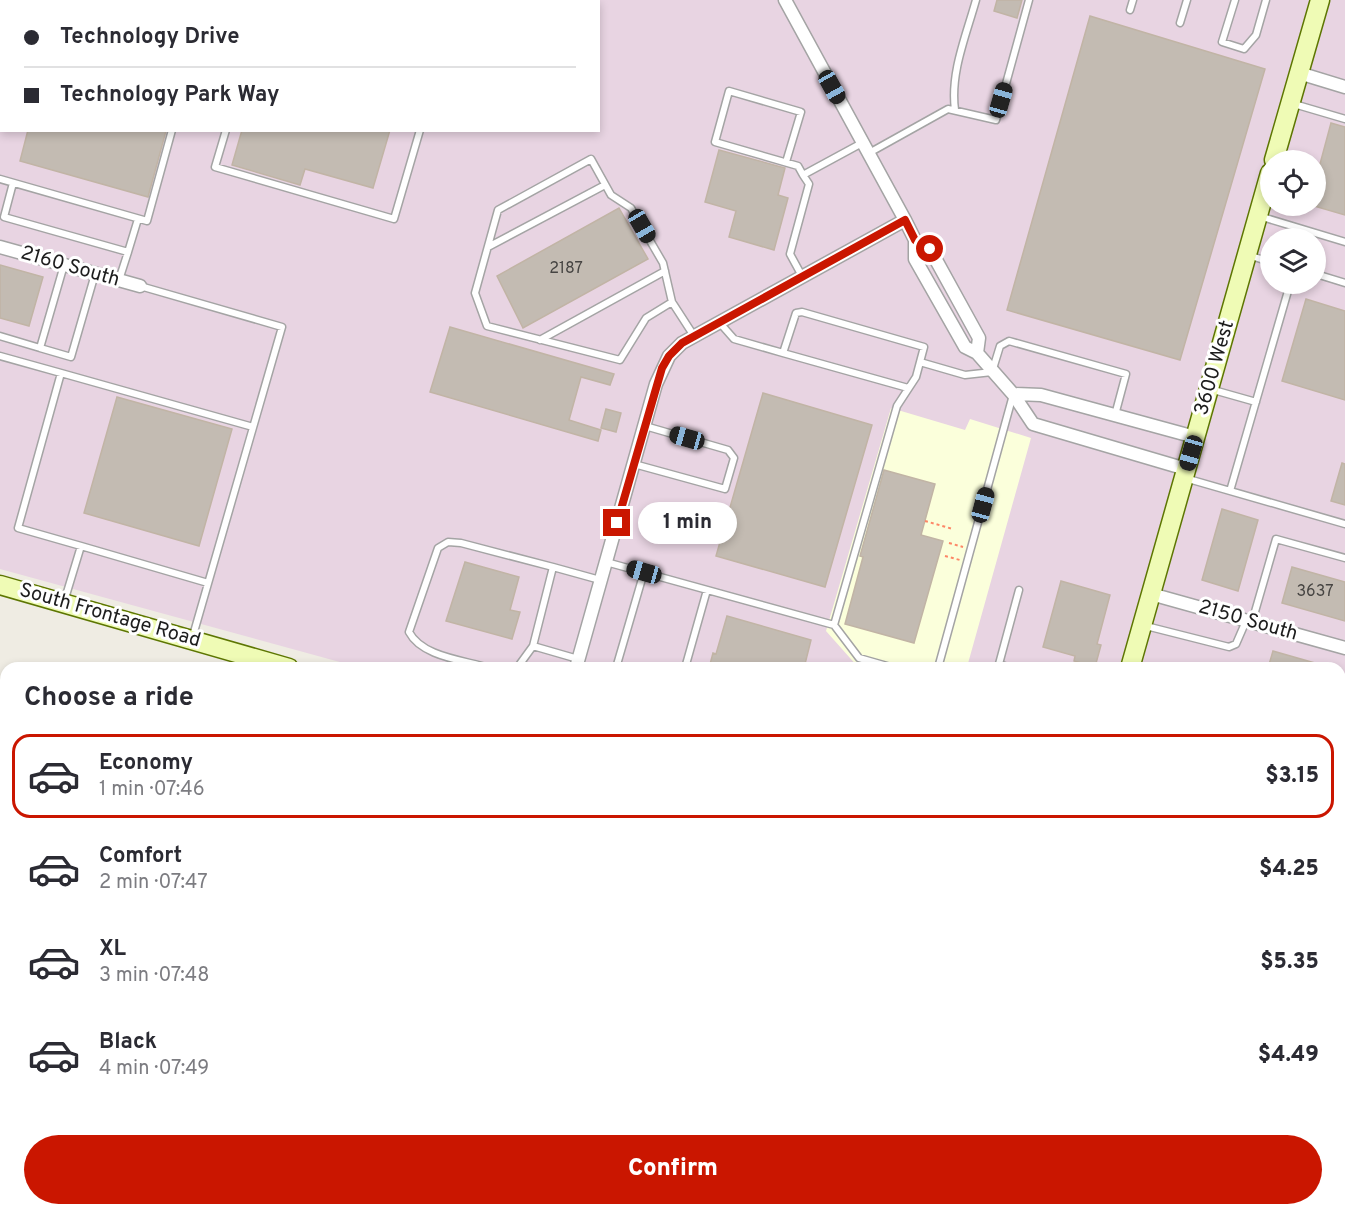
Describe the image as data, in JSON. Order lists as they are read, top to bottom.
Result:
{
  "streets": {
    "street": [
      "2160 South",
      "3600 West",
      "South Frontage Road",
      "2150 South"
    ]
  },
  "crossings": [
    ["3600 West", "2150 South"]
  ],
  "house_numbers": ["2187", "3637"],
  "page": {
    "banner": ["Technology Drive", "Technology Park Way"],
    "bubble": "1 min",
    "heading": "Choose a ride",
    "list": [
      {
        "name": "Economy",
        "note": "1 min · 07:46",
        "value": "$3.15"
      },
      {
        "name": "Comfort",
        "note": "2 min · 07:47",
        "value": "$4.25"
      },
      {
        "name": "XL",
        "note": "3 min · 07:48",
        "value": "$5.35"
      },
      {
        "name": "Black",
        "note": "4 min · 07:49",
        "value": "$4.49"
      }
    ],
    "buttons": "Confirm"
  }
}
